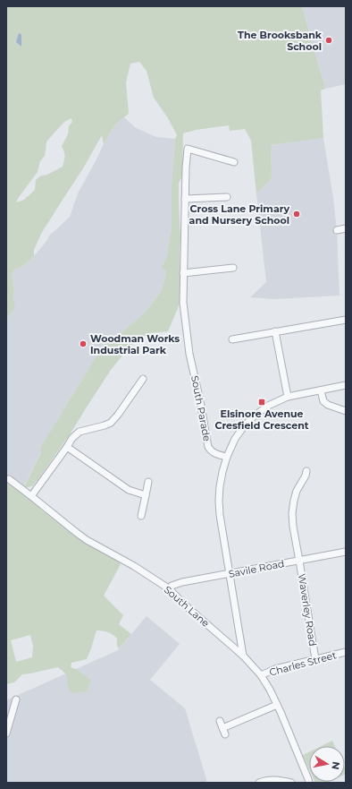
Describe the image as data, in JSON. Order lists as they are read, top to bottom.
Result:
{
  "streets": {
    "street": [
      "South Parade",
      "Savile Road",
      "South Lane",
      "Waverley Road",
      "Charles Street"
    ]
  },
  "crossings": [
    ["Savile Road", "South Lane"],
    ["Savile Road", "Waverley Road"],
    ["South Lane", "Charles Street"],
    ["Waverley Road", "Charles Street"]
  ],
  "places": {
    "other": ["The Brooksbank School", "Cross Lane Primary and Nursery School", "Woodman Works Industrial Park"],
    "transit": ["Elsinore Avenue Cresfield Crescent"]
  },
  "north": "right"
}
